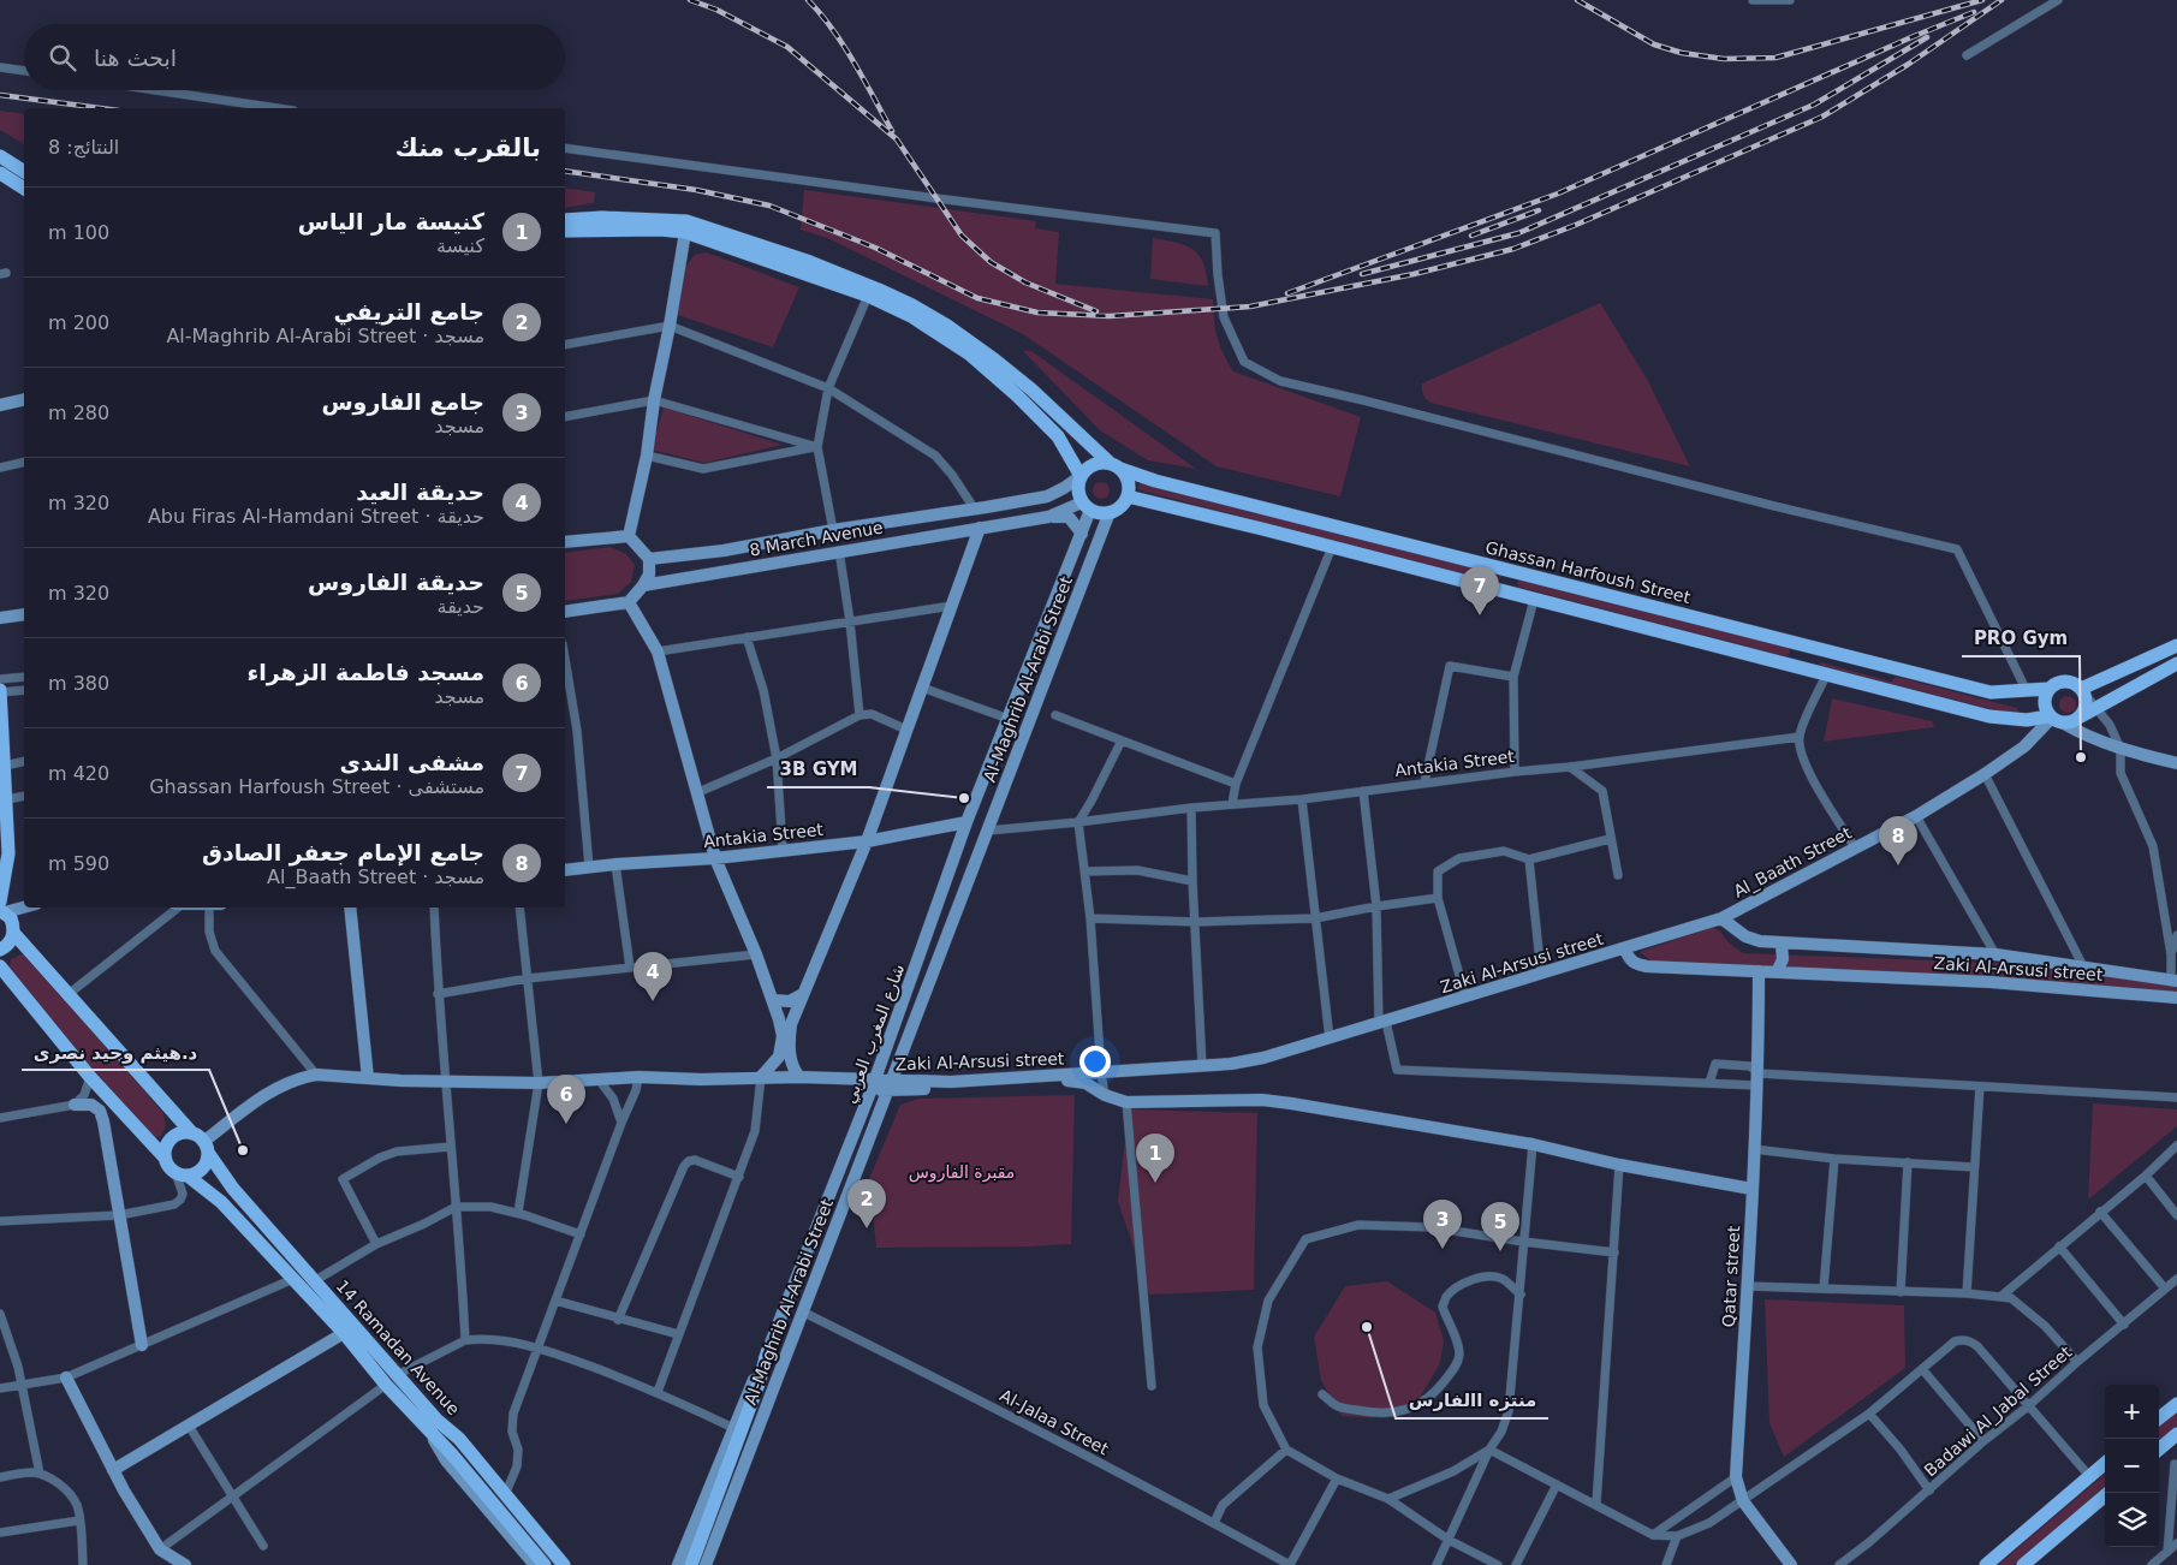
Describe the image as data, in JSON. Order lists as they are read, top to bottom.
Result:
{
  "streets": {
    "main road": ["Ghassan Harfoush Street", "14 Ramadan Avenue"],
    "street": [
      "8 March Avenue",
      "Al-Maghrib Al-Arabi Street",
      "Antakia Street",
      "Al_Baath Street",
      "Zaki Al-Arsusi street",
      "شارع المغرب العربي",
      "Qatar street",
      "Badawi Al_Jabal Street",
      "Al-Jalaa Street"
    ]
  },
  "crossings": [
    ["8 March Avenue", "Ghassan Harfoush Street"],
    ["8 March Avenue", "Al-Maghrib Al-Arabi Street"],
    ["8 March Avenue", "شارع المغرب العربي"],
    ["Ghassan Harfoush Street", "Al-Maghrib Al-Arabi Street"],
    ["Ghassan Harfoush Street", "Al_Baath Street"],
    ["Ghassan Harfoush Street", "شارع المغرب العربي"],
    ["Al-Maghrib Al-Arabi Street", "Antakia Street"],
    ["Al-Maghrib Al-Arabi Street", "Zaki Al-Arsusi street"],
    ["Al-Maghrib Al-Arabi Street", "شارع المغرب العربي"],
    ["Al-Maghrib Al-Arabi Street", "Al-Jalaa Street"],
    ["Antakia Street", "شارع المغرب العربي"],
    ["Al_Baath Street", "Zaki Al-Arsusi street"],
    ["Zaki Al-Arsusi street", "شارع المغرب العربي"],
    ["Zaki Al-Arsusi street", "Qatar street"]
  ],
  "parks": ["مقبرة الفاروس"],
  "places": [
    "PRO Gym",
    "3B GYM",
    "د.هيثم وحيد نصرى",
    "منتزه االفارس"
  ],
  "page": {
    "search": "ابحث هنا",
    "heading": ["بالقرب منك", "النتائج: 8"],
    "list": [
      {
        "mark": "1",
        "name": "كنيسة مار الياس",
        "note": "كنيسة",
        "value": "100 m"
      },
      {
        "mark": "2",
        "name": "جامع التريفي",
        "note": "مسجد · Al-Maghrib Al-Arabi Street",
        "value": "200 m"
      },
      {
        "mark": "3",
        "name": "جامع الفاروس",
        "note": "مسجد",
        "value": "280 m"
      },
      {
        "mark": "4",
        "name": "حديقة العيد",
        "note": "حديقة · Abu Firas Al-Hamdani Street",
        "value": "320 m"
      },
      {
        "mark": "5",
        "name": "حديقة الفاروس",
        "note": "حديقة",
        "value": "320 m"
      },
      {
        "mark": "6",
        "name": "مسجد فاطمة الزهراء",
        "note": "مسجد",
        "value": "380 m"
      },
      {
        "mark": "7",
        "name": "مشفى الندى",
        "note": "مستشفى · Ghassan Harfoush Street",
        "value": "420 m"
      },
      {
        "mark": "8",
        "name": "جامع الإمام جعفر الصادق",
        "note": "مسجد · Al_Baath Street",
        "value": "590 m"
      }
    ],
    "pins": [
      "7",
      "8",
      "4",
      "6",
      "1",
      "2",
      "3",
      "5"
    ],
    "map_buttons": ["+", "−"]
  }
}
